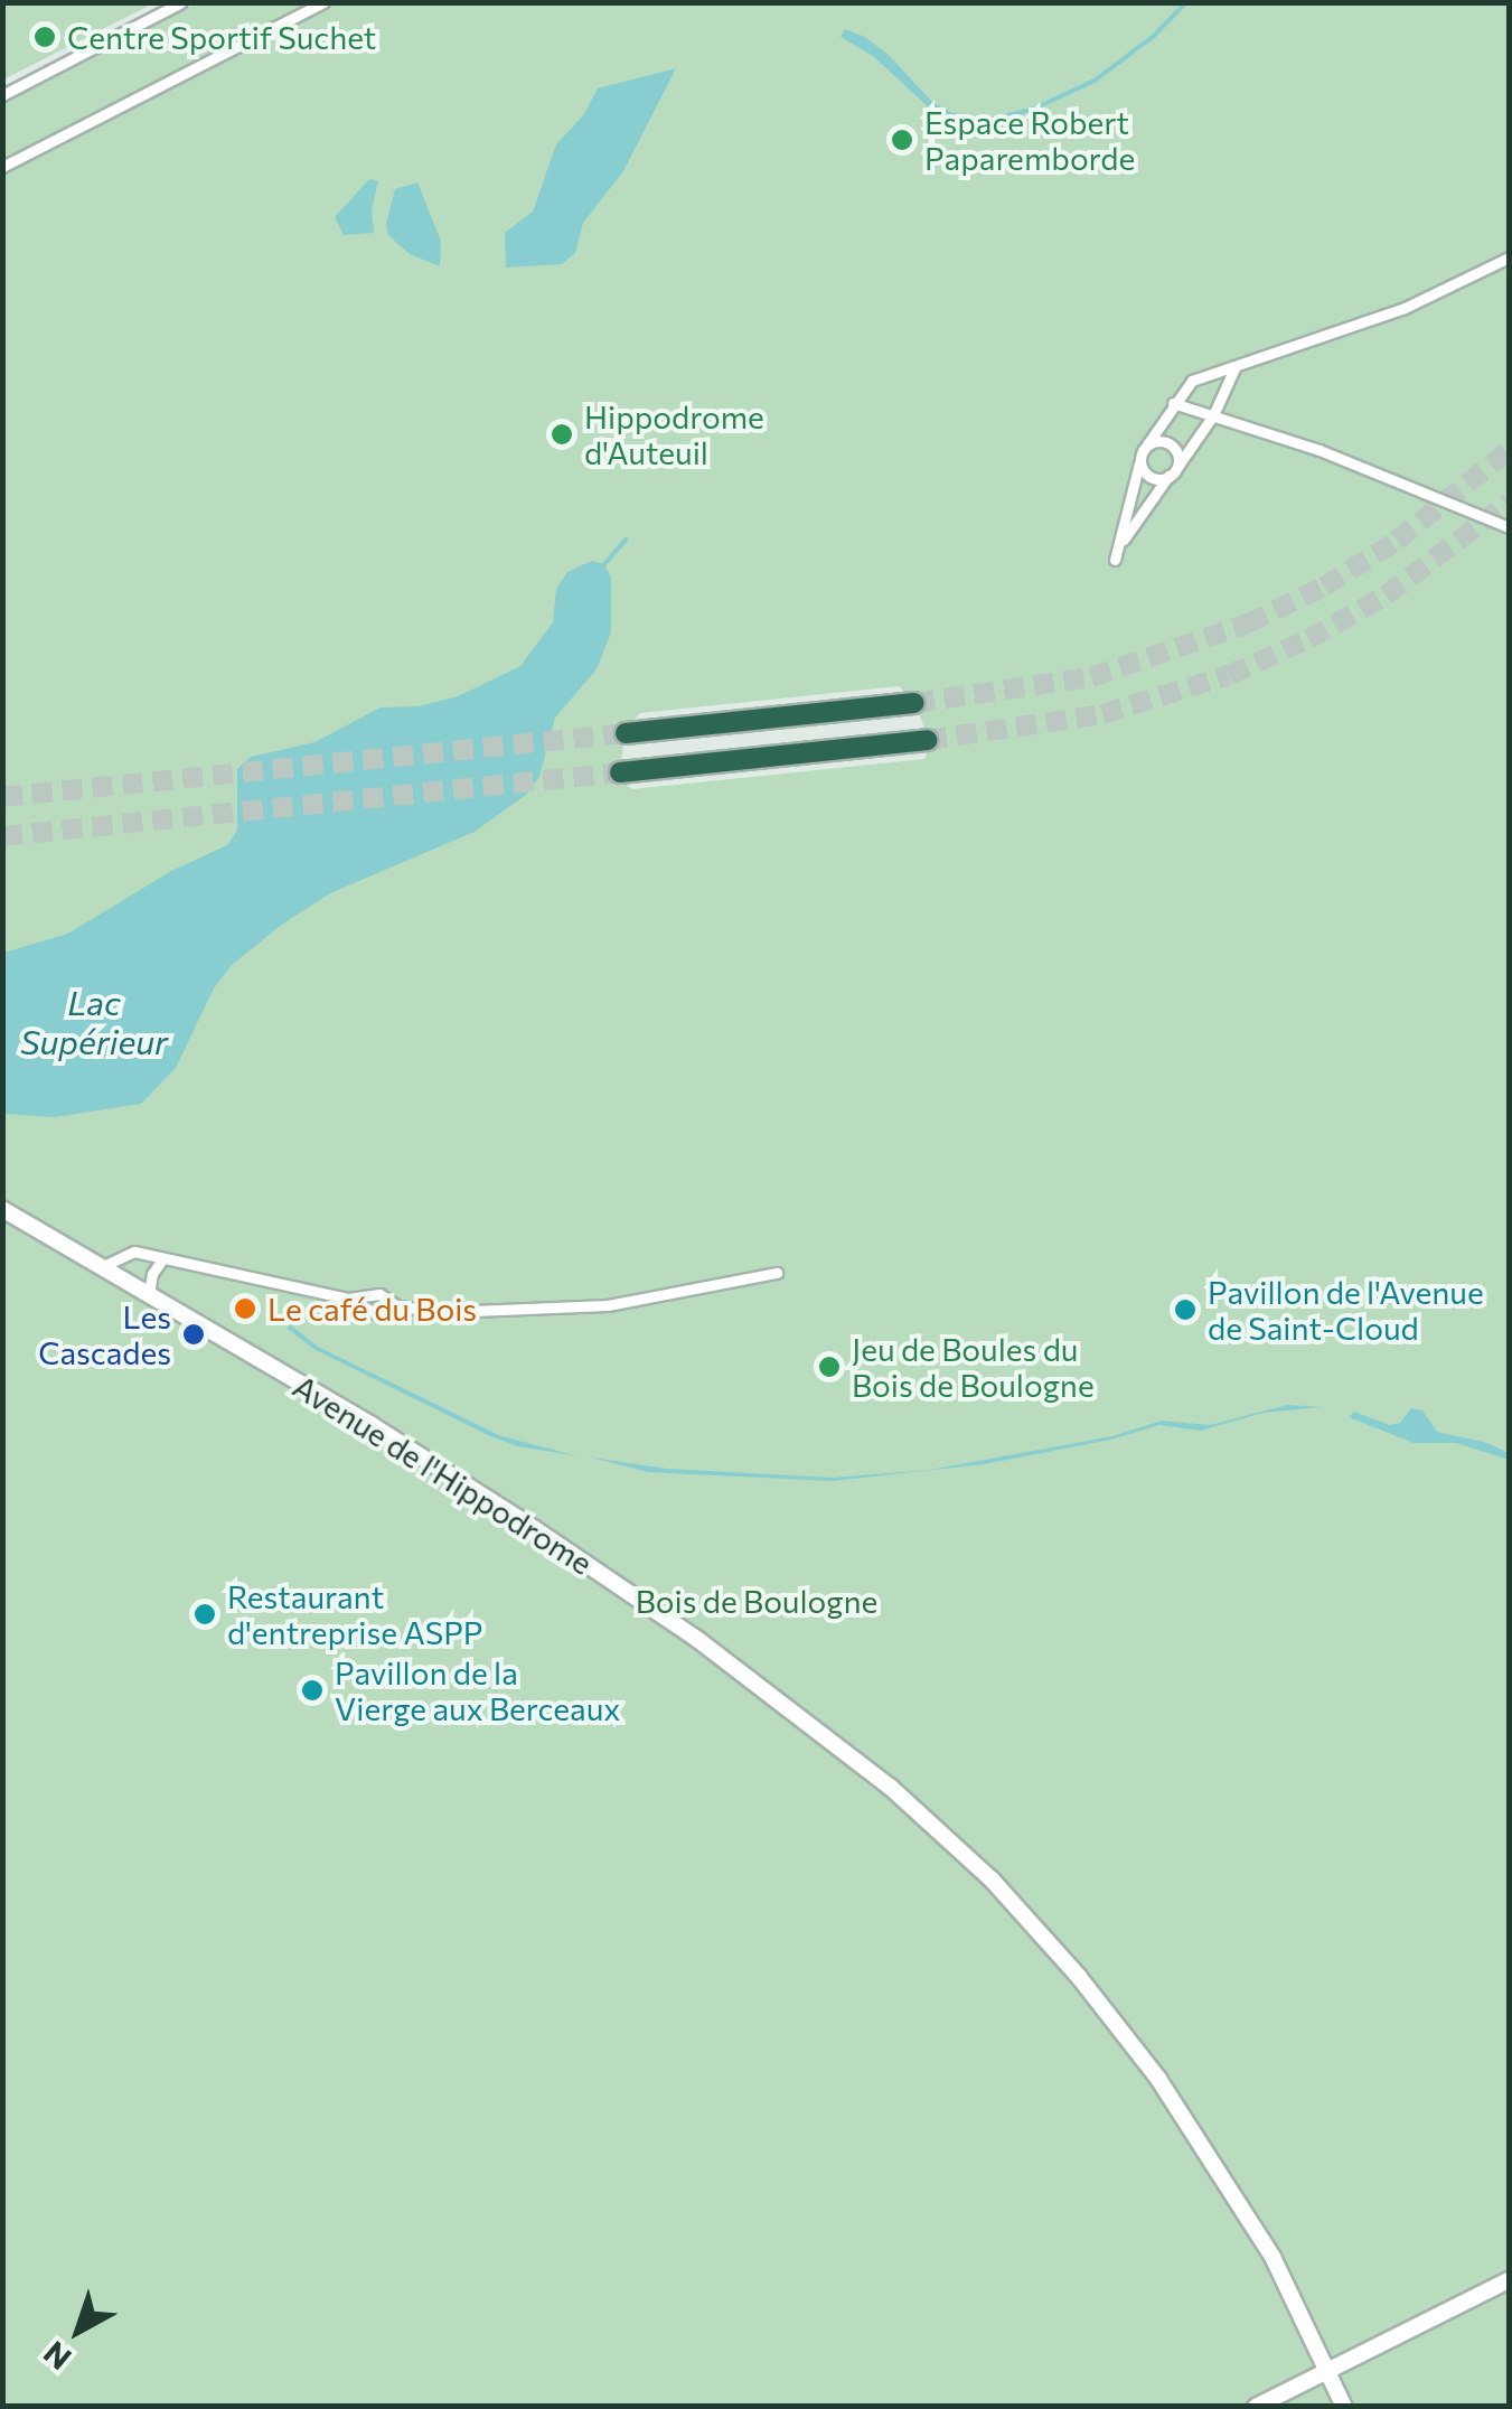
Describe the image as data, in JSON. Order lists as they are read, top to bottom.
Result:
{
  "streets": {
    "main road": ["Avenue de l'Hippodrome"]
  },
  "water": ["Lac Supérieur"],
  "parks": ["Bois de Boulogne"],
  "places": [
    "Centre Sportif Suchet",
    "Espace Robert Paparemborde",
    "Hippodrome d'Auteuil",
    "Le café du Bois",
    "Pavillon de l'Avenue de Saint-Cloud",
    "Les Cascades",
    "Jeu de Boules du Bois de Boulogne",
    "Restaurant d'entreprise ASPP",
    "Pavillon de la Vierge aux Berceaux"
  ],
  "north": "bottom left"
}
